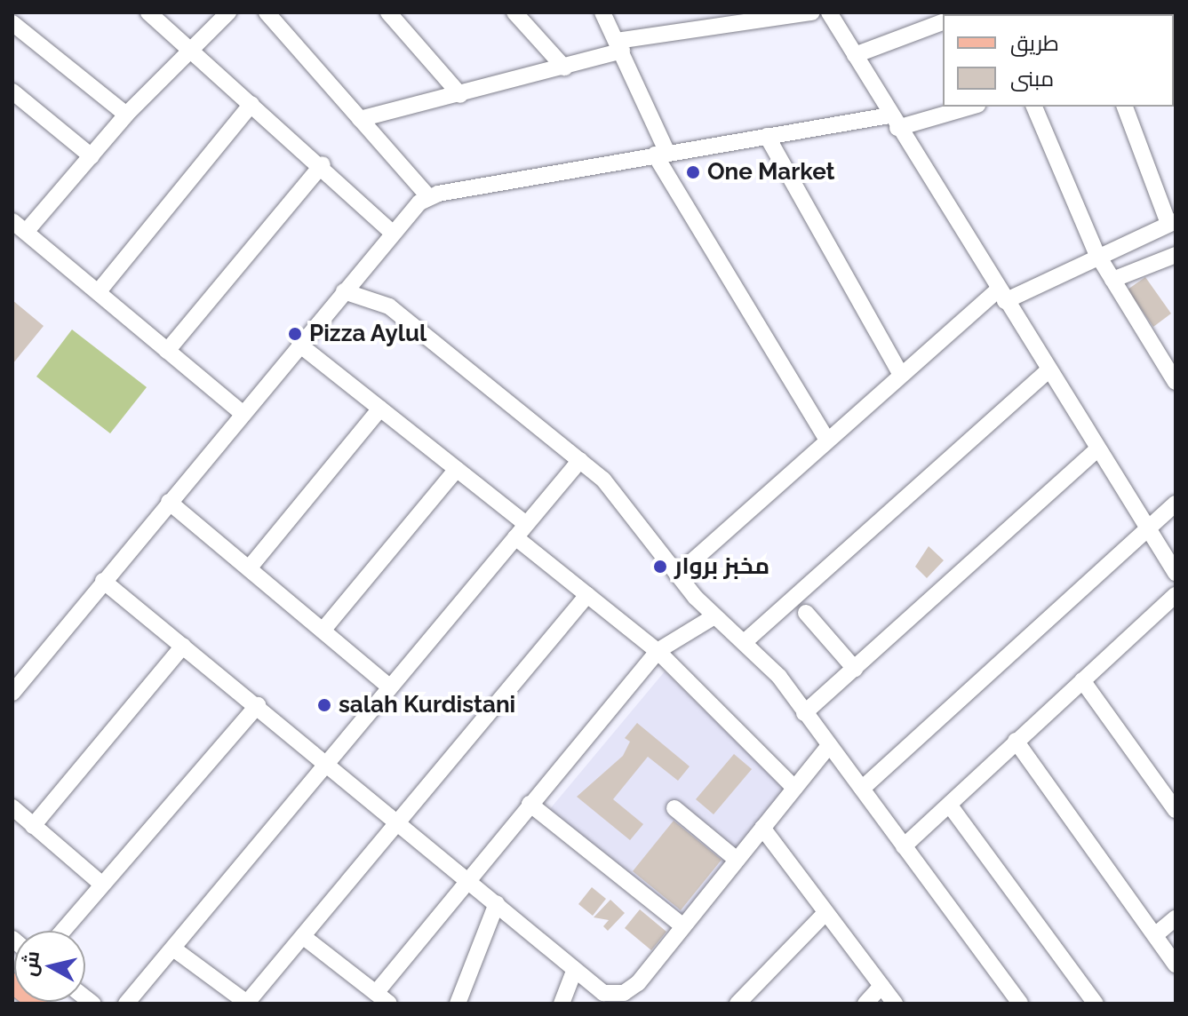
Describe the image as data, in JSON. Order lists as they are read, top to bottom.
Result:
{
  "places": [
    "One Market",
    "Pizza Aylul",
    "مخبز بروار",
    "salah Kurdistani"
  ],
  "legend": ["طريق", "مبنى"],
  "north": "left"
}
